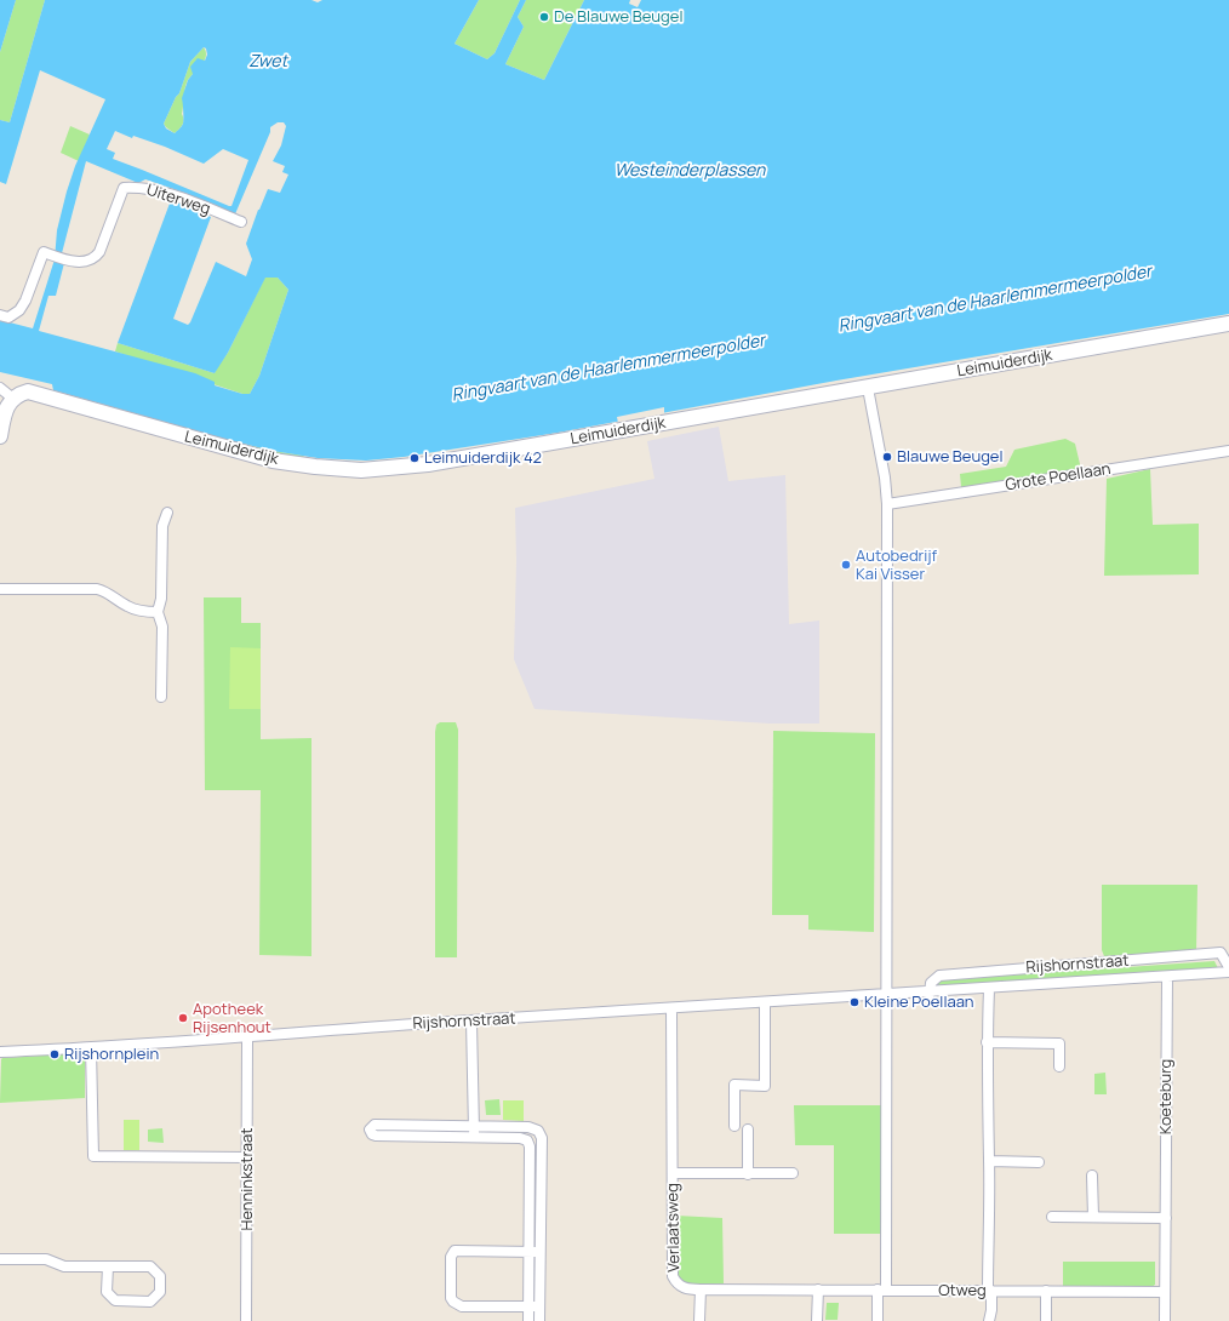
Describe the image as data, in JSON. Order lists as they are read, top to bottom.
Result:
{
  "streets": {
    "street": [
      "Uiterweg",
      "Leimuiderdijk",
      "Grote Poellaan",
      "Rijshornstraat",
      "Koeteburg",
      "Henninkstraat",
      "Verlaatsweg",
      "Otweg"
    ]
  },
  "crossings": [
    ["Rijshornstraat", "Koeteburg"],
    ["Rijshornstraat", "Henninkstraat"],
    ["Rijshornstraat", "Verlaatsweg"],
    ["Koeteburg", "Otweg"],
    ["Verlaatsweg", "Otweg"]
  ],
  "water": ["Zwet", "Westeinderplassen", "Ringvaart van de Haarlemmermeerpolder"],
  "places": [
    "De Blauwe Beugel",
    "Blauwe Beugel",
    "Leimuiderdijk 42",
    "Autobedrijf Kai Visser",
    "Kleine Poellaan",
    "Apotheek Rijsenhout",
    "Rijshornplein"
  ]
}
